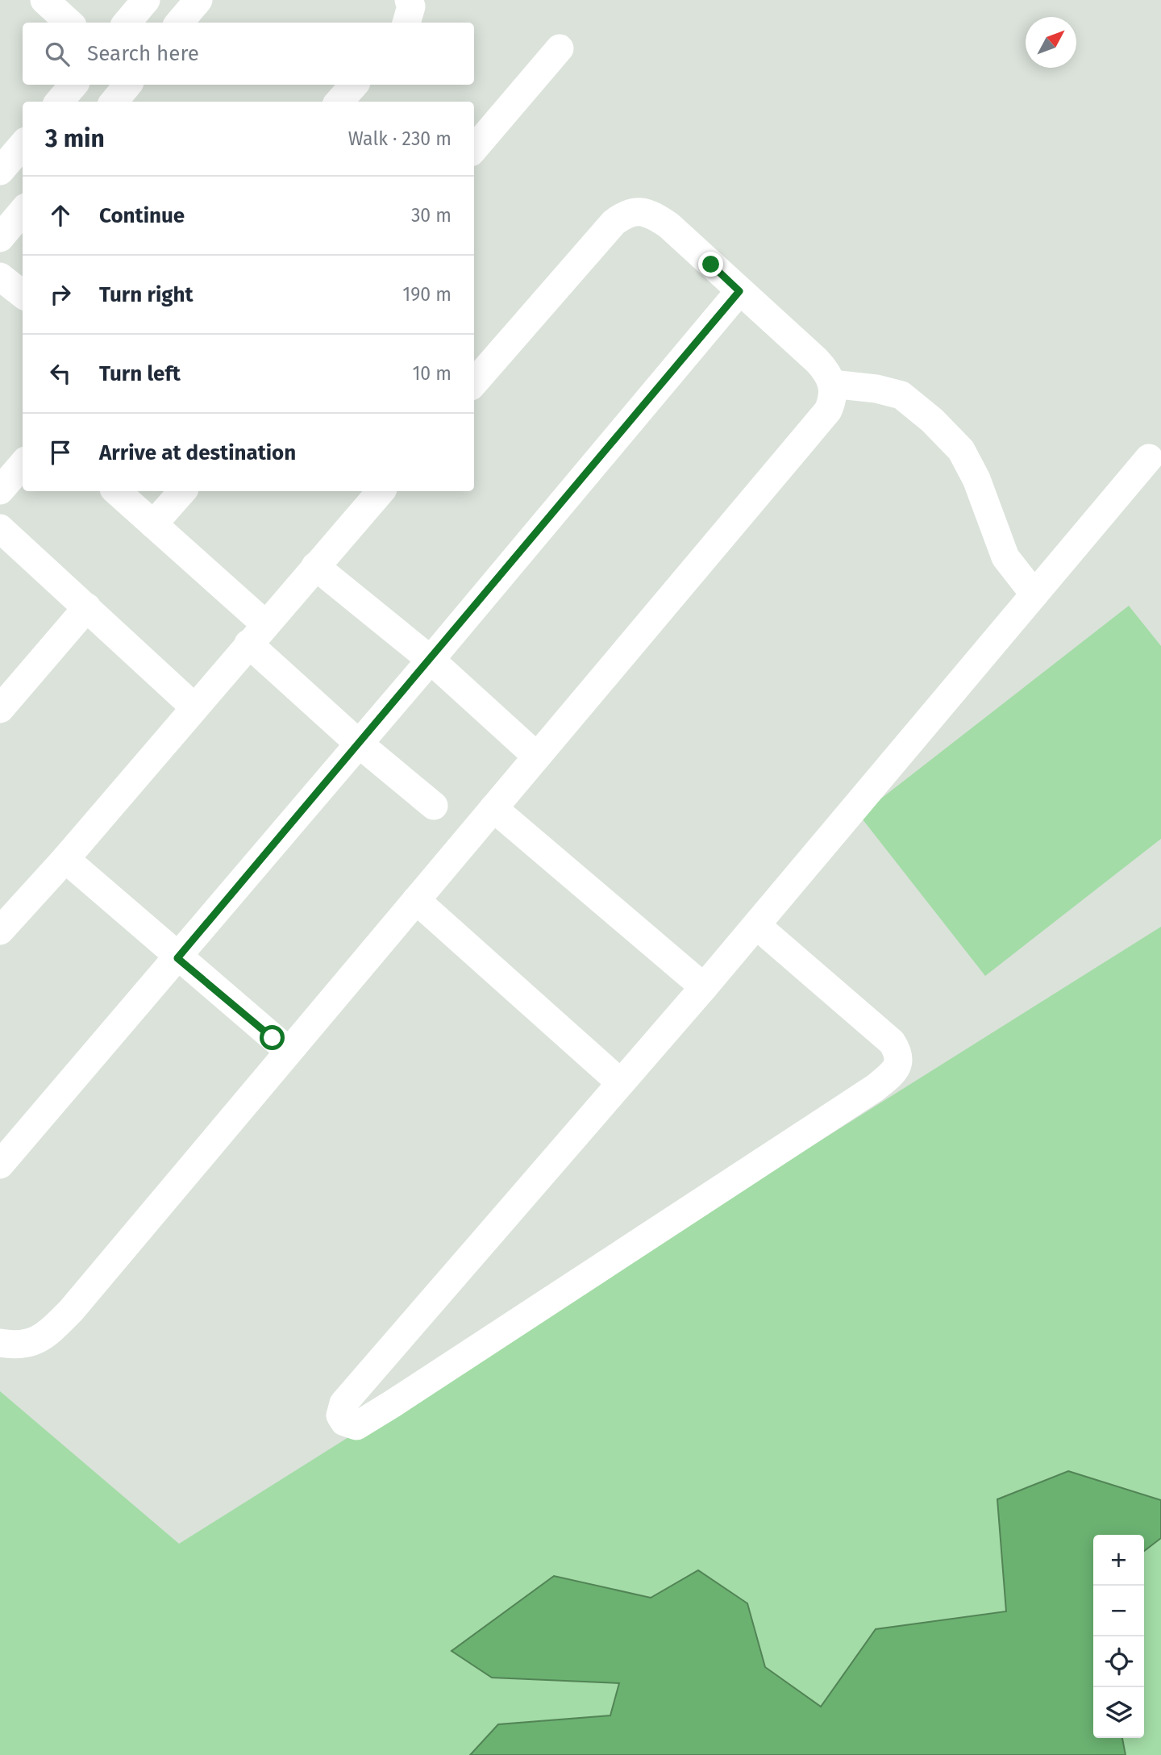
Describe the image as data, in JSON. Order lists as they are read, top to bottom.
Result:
{
  "north": "top right",
  "page": {
    "search": "Search here",
    "heading": ["3 min", "Walk · 230 m"],
    "list": [
      ["Continue", "30 m"],
      ["Turn right", "190 m"],
      ["Turn left", "10 m"],
      "Arrive at destination"
    ],
    "map_buttons": ["+", "−"]
  }
}
